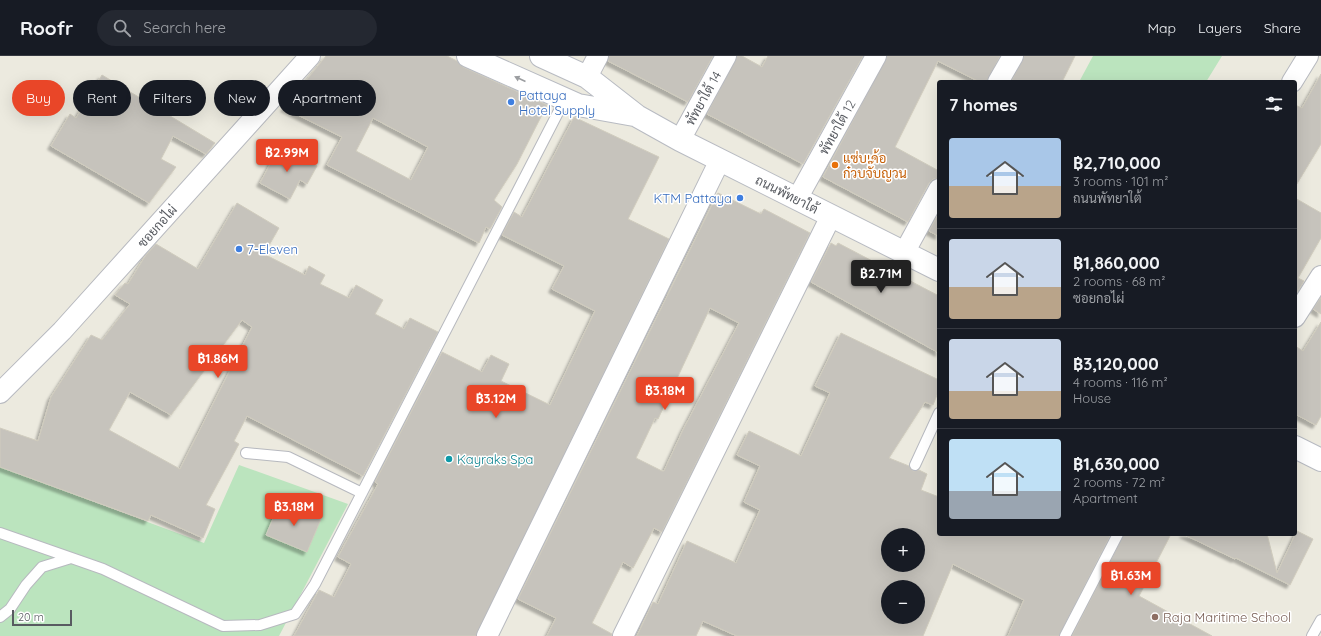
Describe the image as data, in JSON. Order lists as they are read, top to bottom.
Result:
{
  "streets": {
    "main road": ["ถนนพัทยาใต้"],
    "street": ["พัทยาใต้ 14", "พัทยาใต้ 12", "ซอยกอไผ่"]
  },
  "crossings": [
    ["พัทยาใต้ 14", "ถนนพัทยาใต้"],
    ["พัทยาใต้ 12", "ถนนพัทยาใต้"]
  ],
  "places": [
    "Pattaya Hotel Supply",
    "แซ่บเด้อ ก๋วบจั๊บญวน",
    "KTM Pattaya",
    "7-Eleven",
    "Kayraks Spa",
    "Raja Maritime School"
  ],
  "scale_bar": "20 m",
  "page": {
    "header": "Roofr",
    "search": "Search here",
    "nav": ["Map", "Layers", "Share"],
    "chip": [
      "Buy",
      "Rent",
      "Filters",
      "New",
      "Apartment"
    ],
    "heading": "7 homes",
    "list": [
      {
        "name": "฿2,710,000",
        "note": "3 rooms · 101 m² · ถนนพัทยาใต้"
      },
      {
        "name": "฿1,860,000",
        "note": "2 rooms · 68 m² · ซอยกอไผ่"
      },
      {
        "name": "฿3,120,000",
        "note": "4 rooms · 116 m² · House"
      },
      {
        "name": "฿1,630,000",
        "note": "2 rooms · 72 m² · Apartment"
      }
    ],
    "price": [
      "฿2.99M",
      "฿2.71M",
      "฿1.86M",
      "฿3.18M",
      "฿3.12M",
      "฿3.18M",
      "฿1.63M"
    ],
    "map_buttons": ["+", "−"],
    "scale": "20 m"
  }
}
